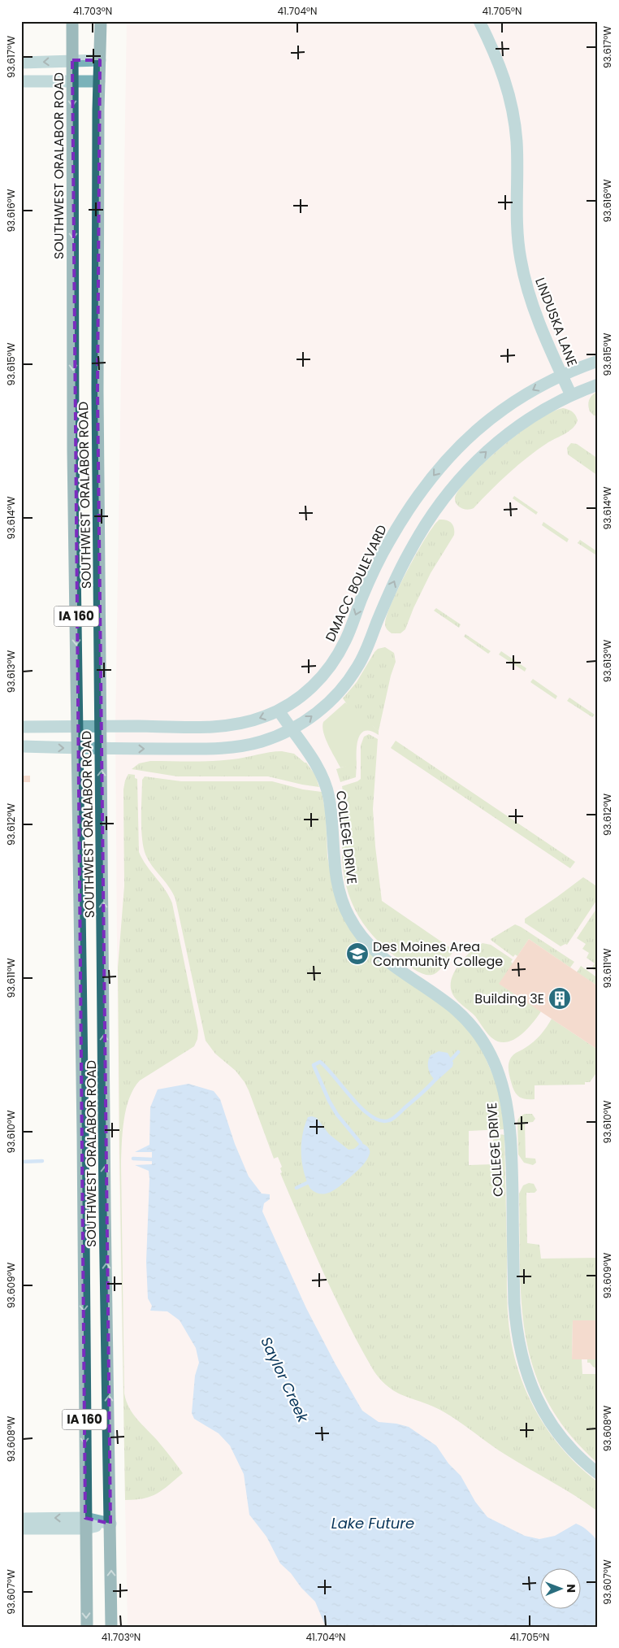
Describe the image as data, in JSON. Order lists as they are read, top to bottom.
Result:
{
  "streets": {
    "main road": ["SOUTHWEST ORALABOR ROAD", "IA 160"],
    "street": ["LINDUSKA LANE", "DMACC BOULEVARD", "COLLEGE DRIVE"]
  },
  "crossings": [
    ["SOUTHWEST ORALABOR ROAD", "DMACC BOULEVARD"],
    ["LINDUSKA LANE", "DMACC BOULEVARD"],
    ["DMACC BOULEVARD", "COLLEGE DRIVE"]
  ],
  "water": ["Saylor Creek", "Lake Future"],
  "places": {
    "school or university": ["Des Moines Area Community College"],
    "building": ["Building 3E"]
  },
  "north": "right",
  "coordinates": [
    "41.703°N",
    "41.704°N",
    "41.705°N",
    "93.617°W",
    "93.616°W",
    "93.615°W",
    "93.614°W",
    "93.613°W",
    "93.612°W",
    "93.611°W",
    "93.610°W",
    "93.609°W",
    "93.608°W",
    "93.607°W"
  ]
}
